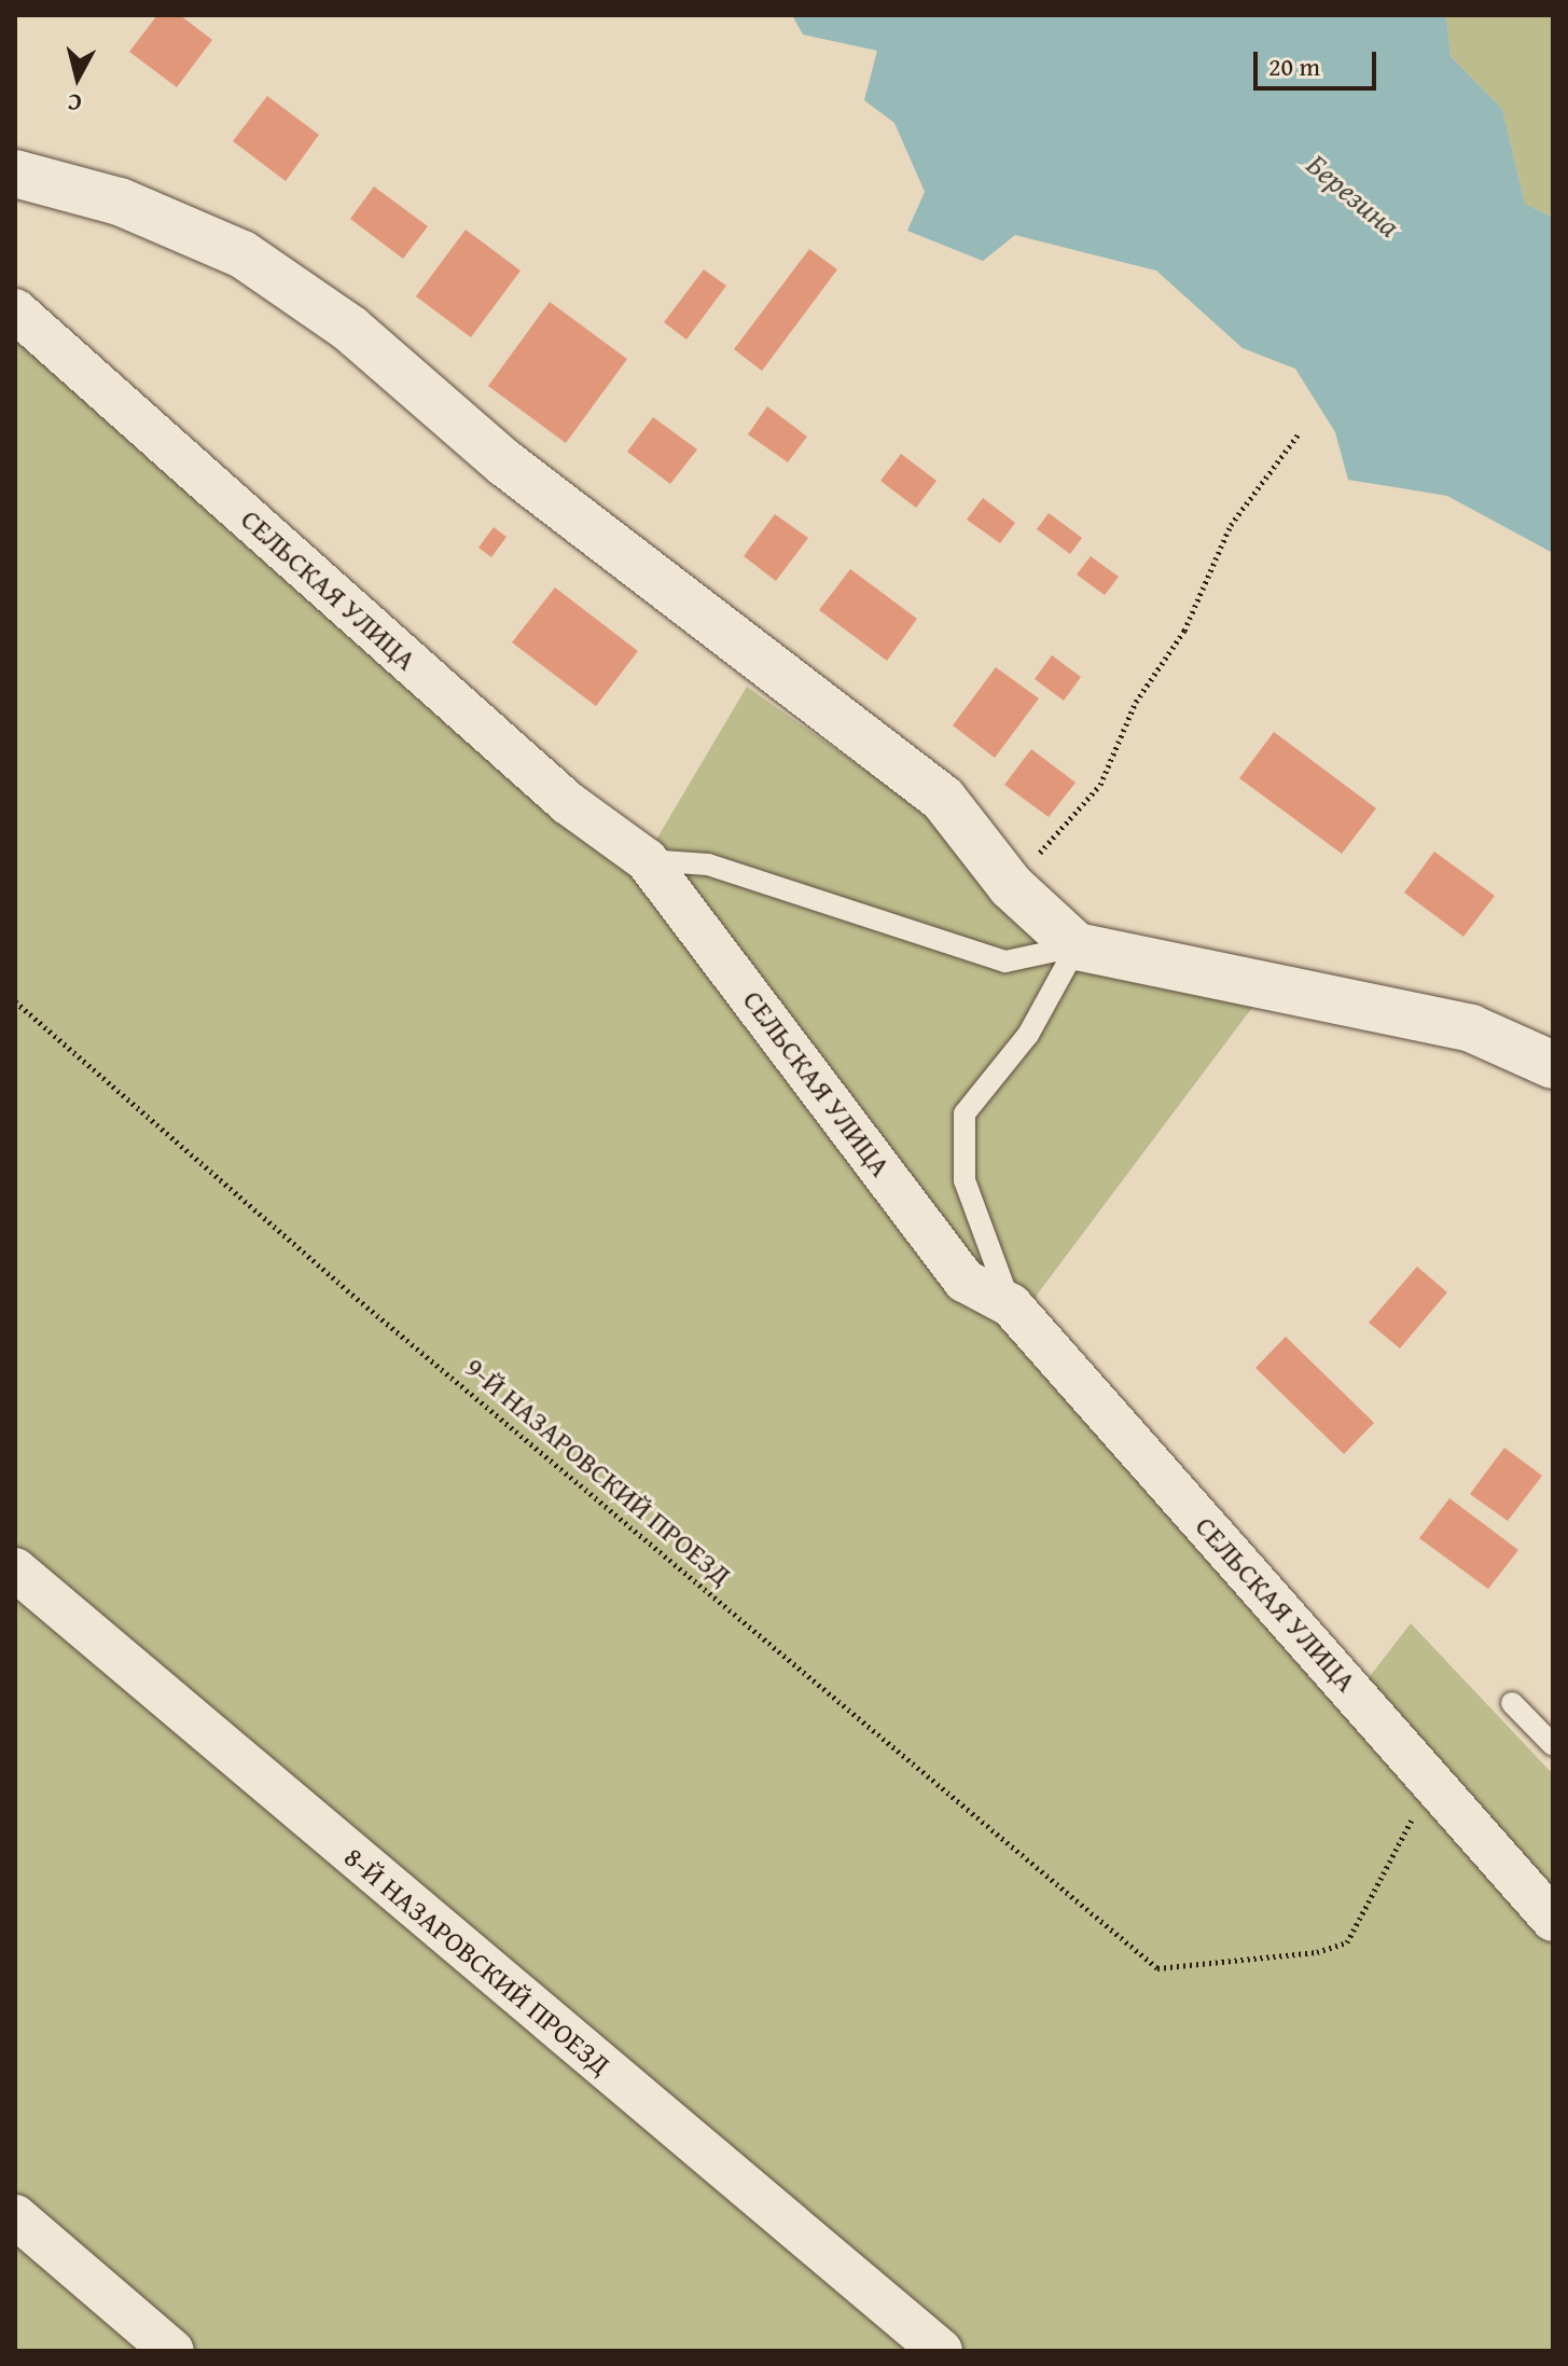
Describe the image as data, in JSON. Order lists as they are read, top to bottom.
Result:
{
  "streets": {
    "street": ["СЕЛЬСКАЯ УЛИЦА", "8-Й НАЗАРОВСКИЙ ПРОЕЗД"],
    "path": ["9-Й НАЗАРОВСКИЙ ПРОЕЗД"]
  },
  "crossings": [
    ["СЕЛЬСКАЯ УЛИЦА", "9-Й НАЗАРОВСКИЙ ПРОЕЗД"]
  ],
  "water": ["Березина"],
  "scale_bar": "20 m",
  "north": "bottom"
}
